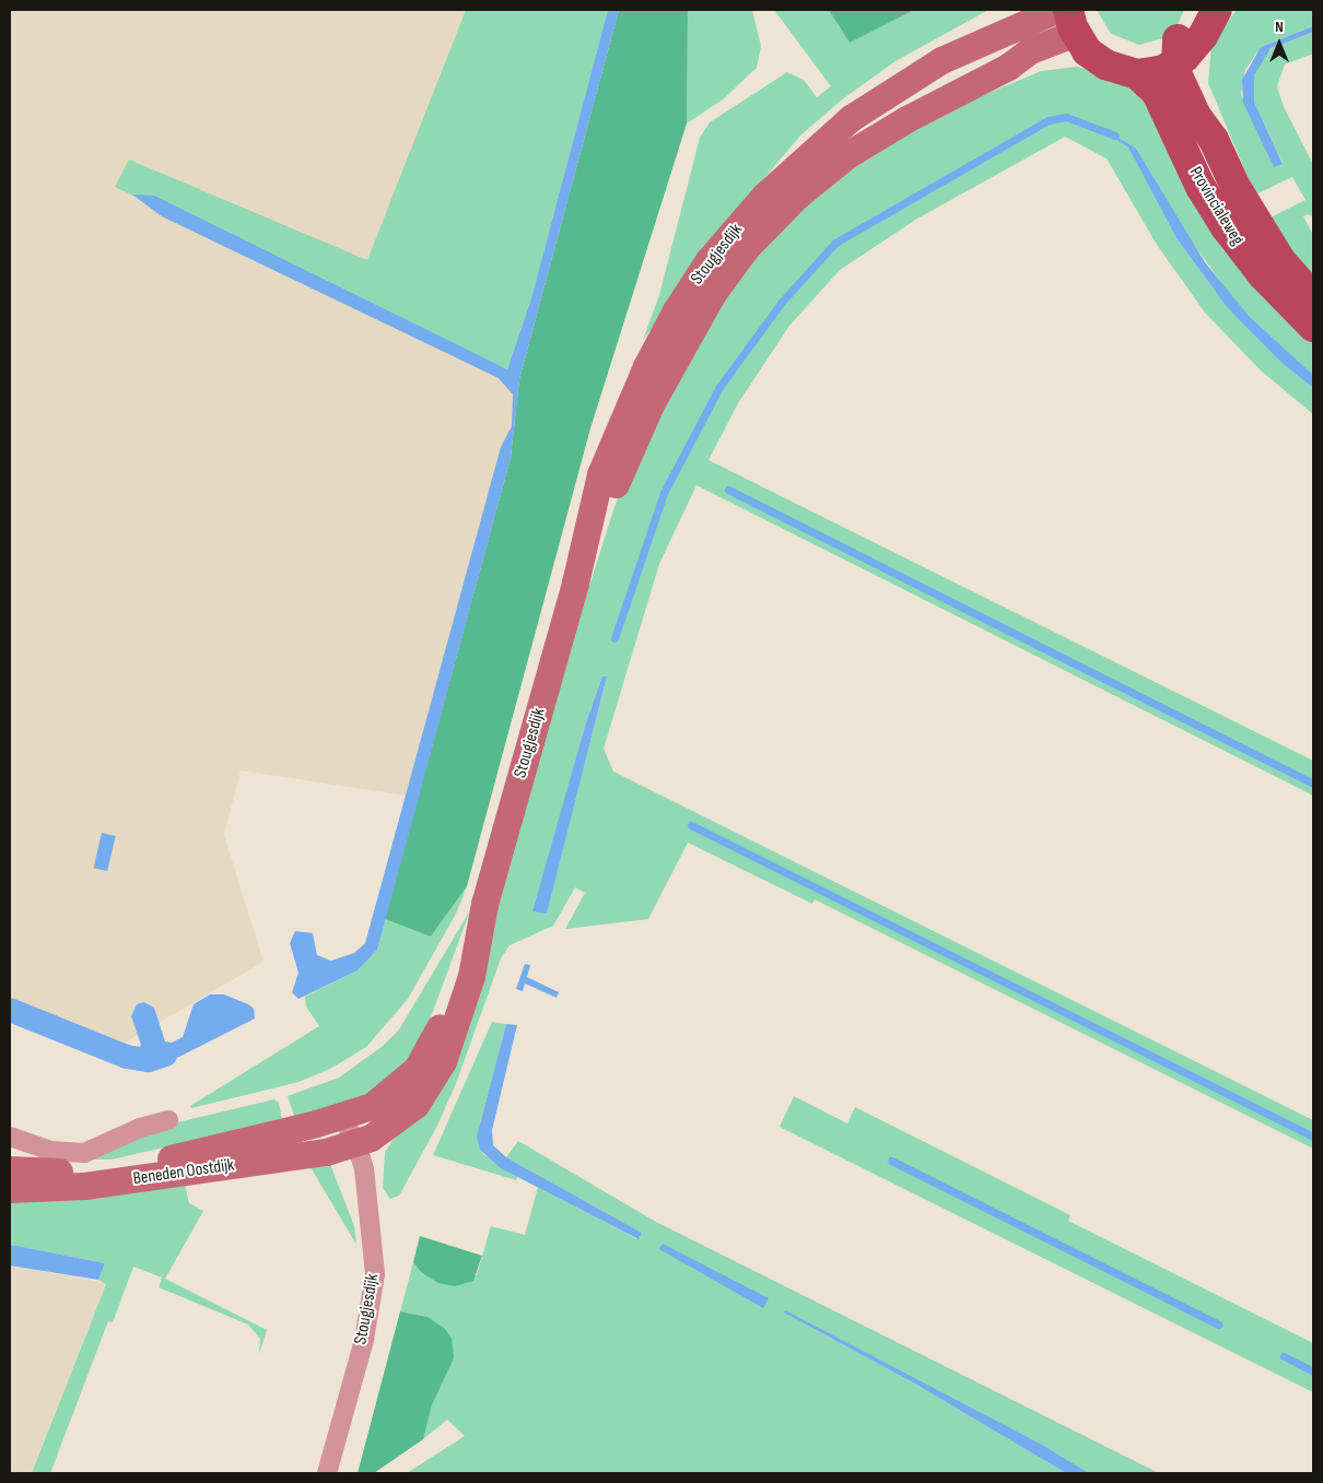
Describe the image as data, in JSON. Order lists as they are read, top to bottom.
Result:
{
  "streets": {
    "main road": ["Provincialeweg", "Stougjesdijk", "Beneden Oostdijk"]
  },
  "crossings": [
    ["Stougjesdijk", "Beneden Oostdijk"]
  ],
  "north": "top"
}
